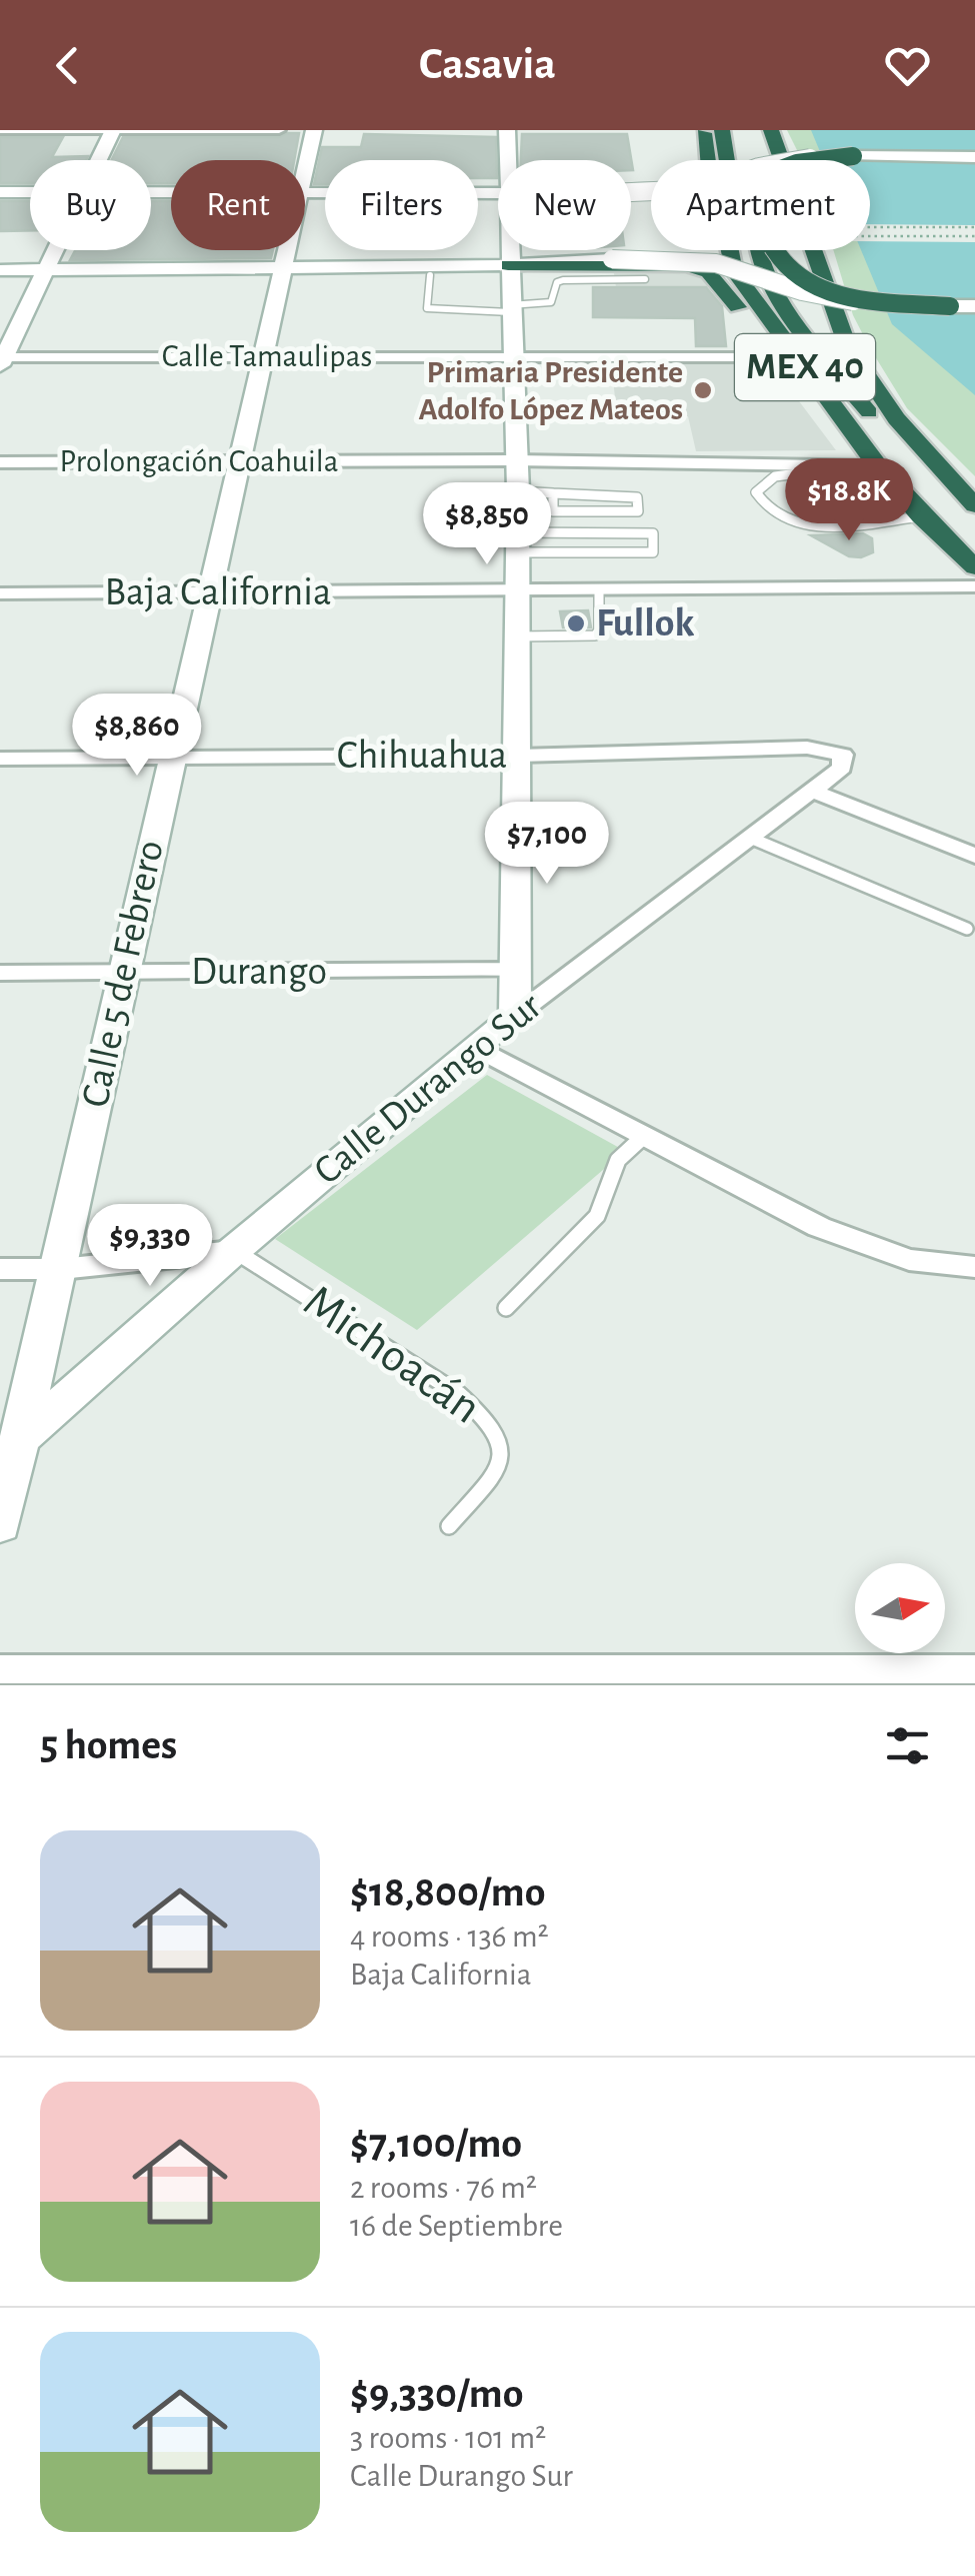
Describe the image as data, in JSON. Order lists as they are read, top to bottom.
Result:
{
  "streets": {
    "highway": ["MEX 40"],
    "street": [
      "Calle Tamaulipas",
      "Prolongación Coahuila",
      "Baja California",
      "Chihuahua",
      "Durango",
      "Calle 5 de Febrero",
      "Calle Durango Sur"
    ],
    "lane": ["Michoacán"]
  },
  "crossings": [
    ["Calle Tamaulipas", "Calle 5 de Febrero"],
    ["MEX 40", "Prolongación Coahuila"],
    ["Prolongación Coahuila", "Calle 5 de Febrero"],
    ["Baja California", "Calle 5 de Febrero"],
    ["Chihuahua", "Calle 5 de Febrero"],
    ["Chihuahua", "Calle Durango Sur"],
    ["Durango", "Calle 5 de Febrero"],
    ["Calle 5 de Febrero", "Calle Durango Sur"],
    ["Calle Durango Sur", "Michoacán"]
  ],
  "places": ["Primaria Presidente Adolfo López Mateos", "Fullok"],
  "north": "right",
  "page": {
    "header": "Casavia",
    "chip": [
      "Buy",
      "Rent",
      "Filters",
      "New",
      "Apartment"
    ],
    "price": [
      "$18.8K",
      "$8,850",
      "$8,860",
      "$7,100",
      "$9,330"
    ],
    "heading": "5 homes",
    "list": [
      {
        "name": "$18,800/mo",
        "note": "4 rooms · 136 m² · Baja California"
      },
      {
        "name": "$7,100/mo",
        "note": "2 rooms · 76 m² · 16 de Septiembre"
      },
      {
        "name": "$9,330/mo",
        "note": "3 rooms · 101 m² · Calle Durango Sur"
      }
    ]
  }
}
